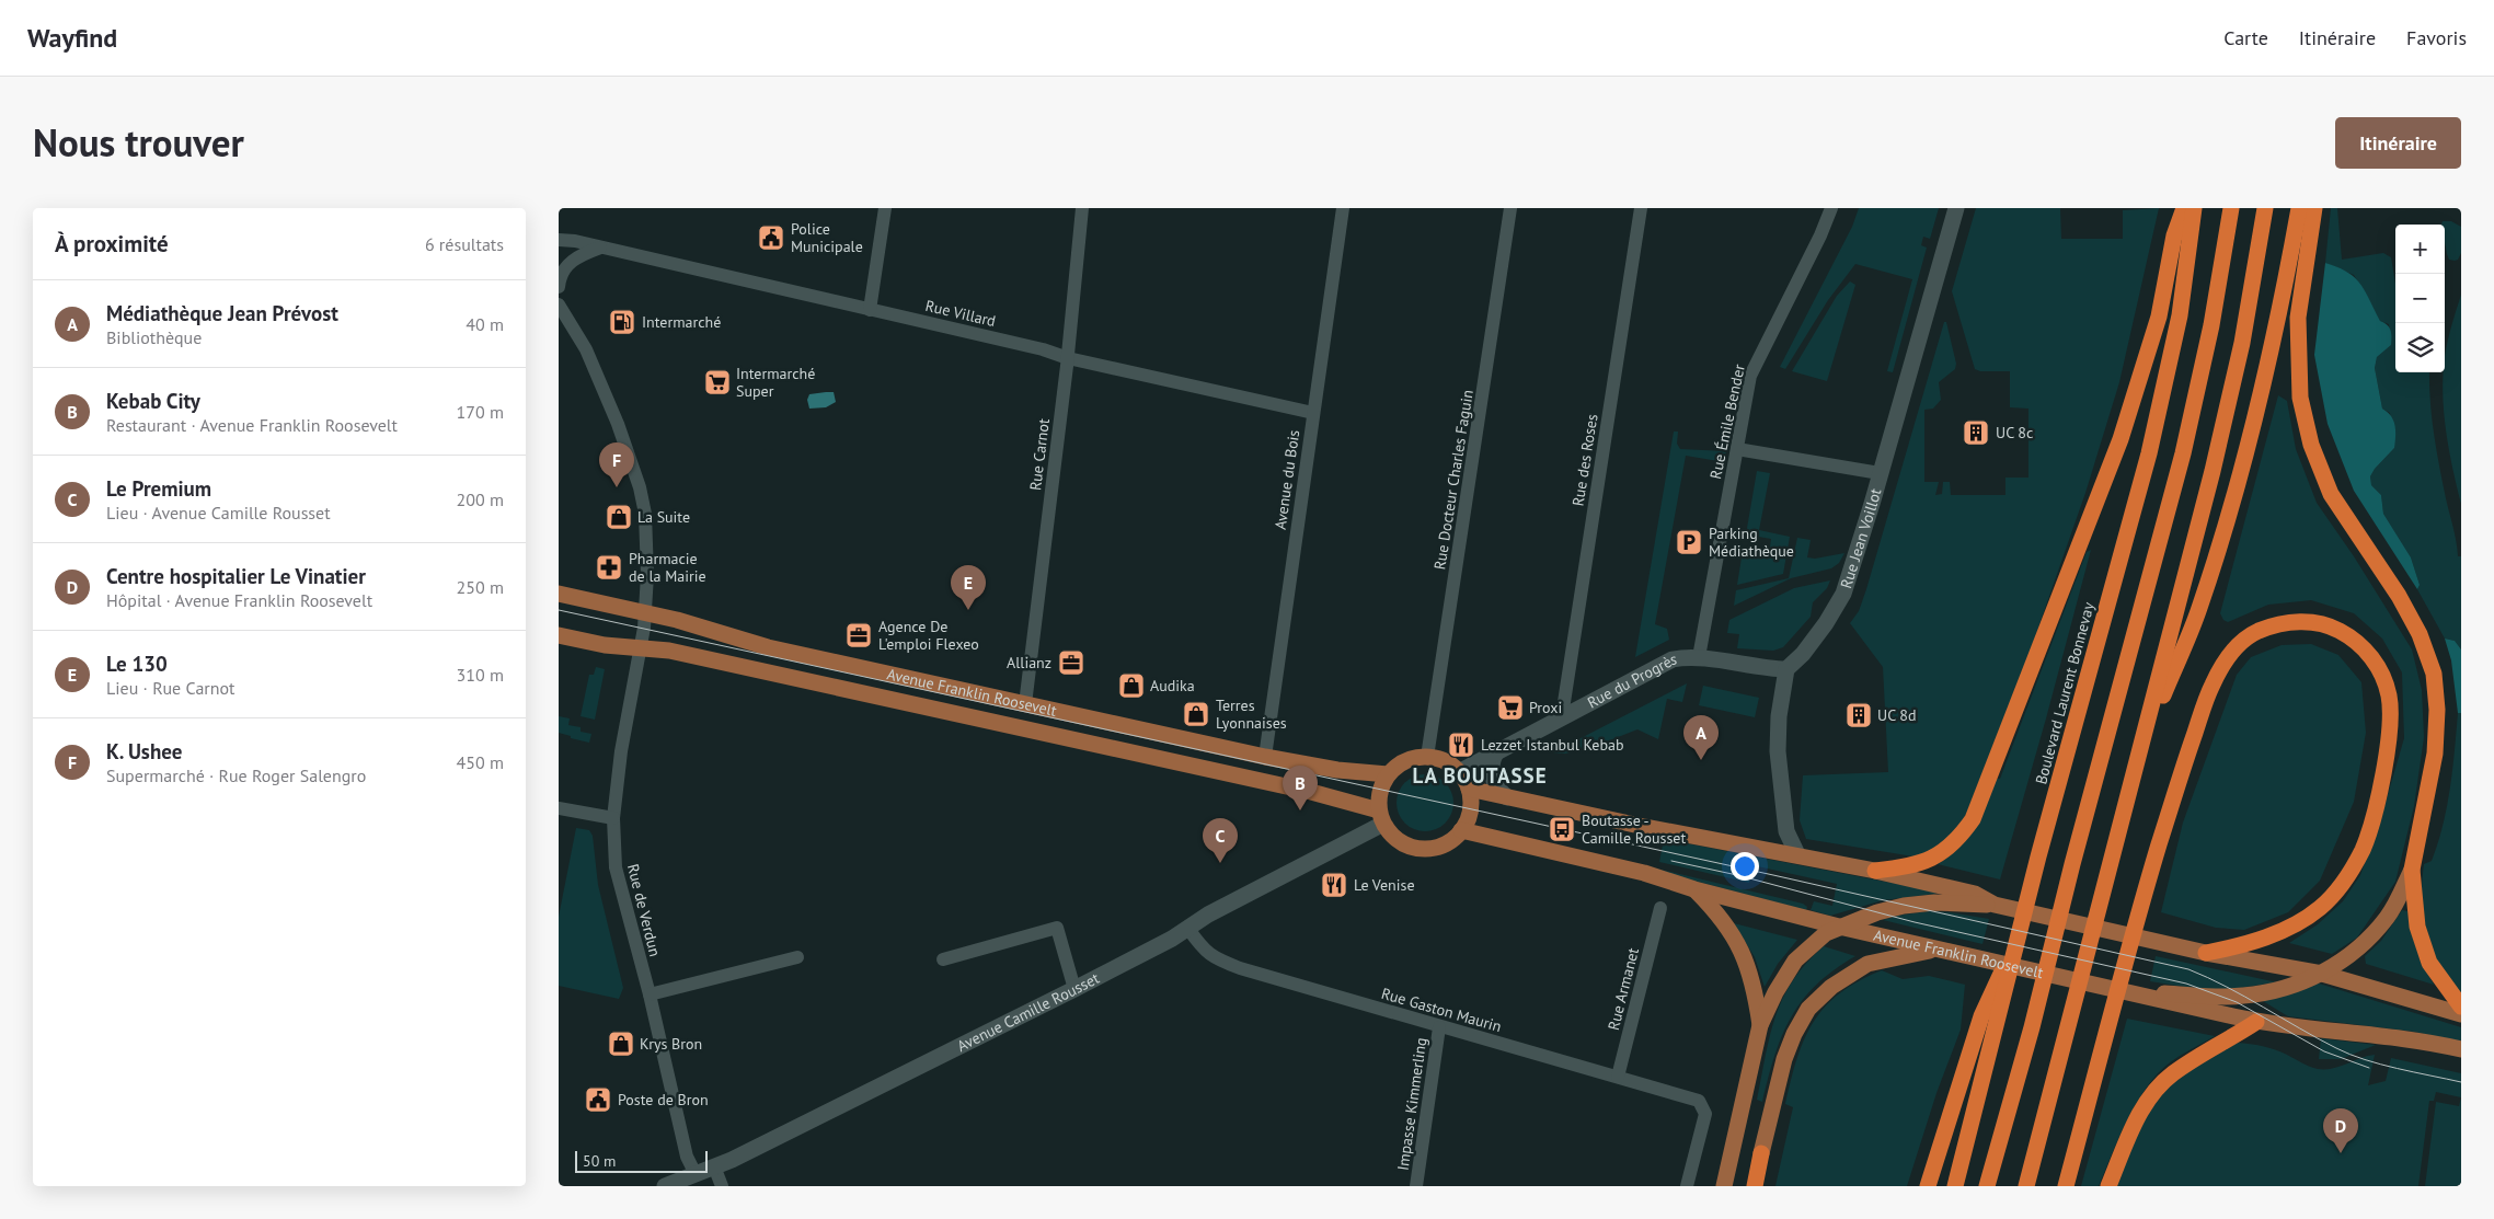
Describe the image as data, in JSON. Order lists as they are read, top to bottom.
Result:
{
  "streets": {
    "highway": ["Boulevard Laurent Bonnevay"],
    "main road": ["Avenue Franklin Roosevelt"],
    "street": [
      "Rue Villard",
      "Rue Émile Bender",
      "Rue Carnot",
      "Rue des Roses",
      "Avenue du Bois",
      "Rue Docteur Charles Faguin",
      "Rue Jean Voillot",
      "Rue du Progrès",
      "Rue de Verdun",
      "Rue Armanet",
      "Rue Gaston Maurin",
      "Avenue Camille Rousset",
      "Impasse Kimmerling"
    ]
  },
  "crossings": [
    ["Rue Villard", "Rue Carnot"],
    ["Rue Villard", "Avenue du Bois"],
    ["Rue Émile Bender", "Rue du Progrès"],
    ["Rue Carnot", "Avenue Franklin Roosevelt"],
    ["Rue des Roses", "Rue du Progrès"],
    ["Avenue du Bois", "Avenue Franklin Roosevelt"],
    ["Rue Docteur Charles Faguin", "Rue du Progrès"],
    ["Rue Docteur Charles Faguin", "Avenue Franklin Roosevelt"],
    ["Rue Docteur Charles Faguin", "Avenue Camille Rousset"],
    ["Rue Jean Voillot", "Rue du Progrès"],
    ["Rue du Progrès", "Avenue Franklin Roosevelt"],
    ["Rue du Progrès", "Avenue Camille Rousset"],
    ["Avenue Franklin Roosevelt", "Rue de Verdun"],
    ["Avenue Franklin Roosevelt", "Avenue Camille Rousset"],
    ["Rue de Verdun", "Avenue Camille Rousset"],
    ["Rue Armanet", "Rue Gaston Maurin"],
    ["Rue Gaston Maurin", "Avenue Camille Rousset"],
    ["Rue Gaston Maurin", "Impasse Kimmerling"]
  ],
  "districts": ["LA BOUTASSE"],
  "places": {
    "public building": ["Police Municipale", "Poste de Bron"],
    "fuel station": ["Intermarché"],
    "supermarket": ["Intermarché Super", "Proxi"],
    "building": ["UC 8c", "UC 8d"],
    "shop": [
      "La Suite",
      "Audika",
      "Terres Lyonnaises",
      "Krys Bron"
    ],
    "parking": ["Parking Médiathèque"],
    "pharmacy": ["Pharmacie de la Mairie"],
    "office": ["Agence De L'emploi Flexeo", "Allianz"],
    "restaurant": ["Lezzet Istanbul Kebab", "Le Venise"],
    "bus stop": ["Boutasse - Camille Rousset"]
  },
  "scale_bar": "50 m",
  "page": {
    "header": "Wayfind",
    "nav": ["Carte", "Itinéraire", "Favoris"],
    "title": "Nous trouver",
    "buttons": "Itinéraire",
    "heading": ["À proximité", "6 résultats"],
    "map_buttons": ["+", "−"],
    "list": [
      {
        "mark": "A",
        "name": "Médiathèque Jean Prévost",
        "note": "Bibliothèque",
        "value": "40 m"
      },
      {
        "mark": "B",
        "name": "Kebab City",
        "note": "Restaurant · Avenue Franklin Roosevelt",
        "value": "170 m"
      },
      {
        "mark": "C",
        "name": "Le Premium",
        "note": "Lieu · Avenue Camille Rousset",
        "value": "200 m"
      },
      {
        "mark": "D",
        "name": "Centre hospitalier Le Vinatier",
        "note": "Hôpital · Avenue Franklin Roosevelt",
        "value": "250 m"
      },
      {
        "mark": "E",
        "name": "Le 130",
        "note": "Lieu · Rue Carnot",
        "value": "310 m"
      },
      {
        "mark": "F",
        "name": "K. Ushee",
        "note": "Supermarché · Rue Roger Salengro",
        "value": "450 m"
      }
    ],
    "pins": [
      "F",
      "E",
      "A",
      "B",
      "C",
      "D"
    ],
    "scale": "50 m"
  }
}
